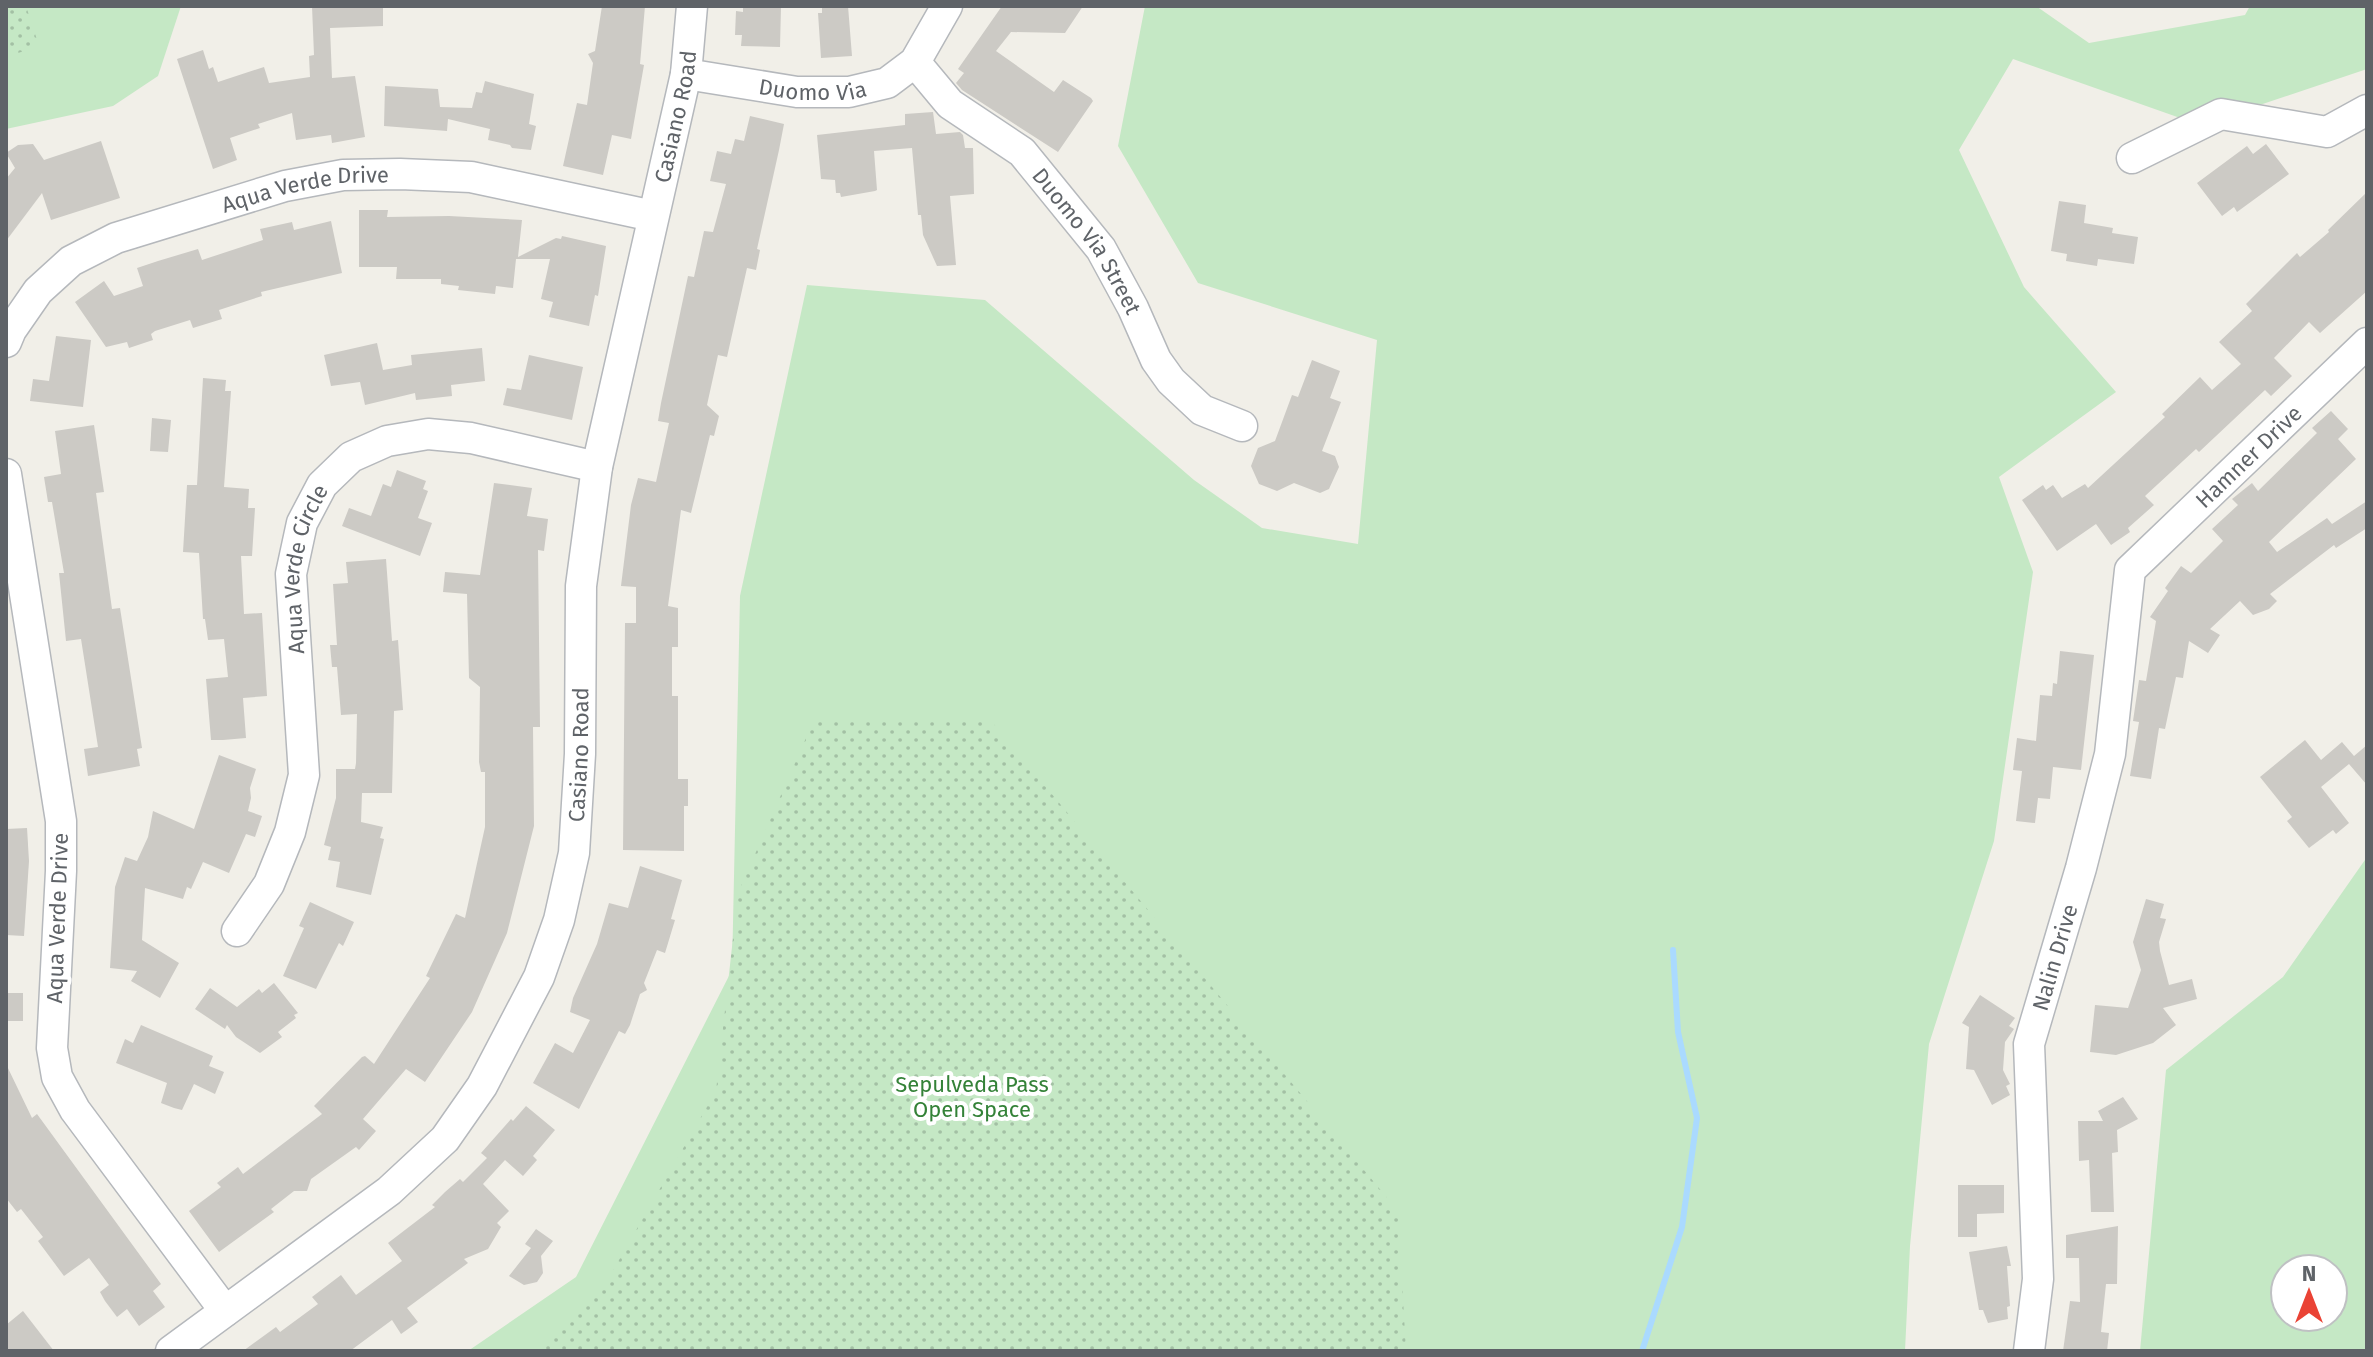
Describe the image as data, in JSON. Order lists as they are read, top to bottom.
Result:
{
  "streets": {
    "street": [
      "Duomo Via",
      "Casiano Road",
      "Aqua Verde Drive",
      "Duomo Via Street",
      "Hamner Drive",
      "Aqua Verde Circle",
      "Nalin Drive"
    ]
  },
  "crossings": [
    ["Duomo Via", "Casiano Road"],
    ["Duomo Via", "Duomo Via Street"],
    ["Casiano Road", "Aqua Verde Drive"],
    ["Casiano Road", "Aqua Verde Circle"],
    ["Hamner Drive", "Nalin Drive"]
  ],
  "parks": ["Sepulveda Pass Open Space"],
  "north": "top"
}
